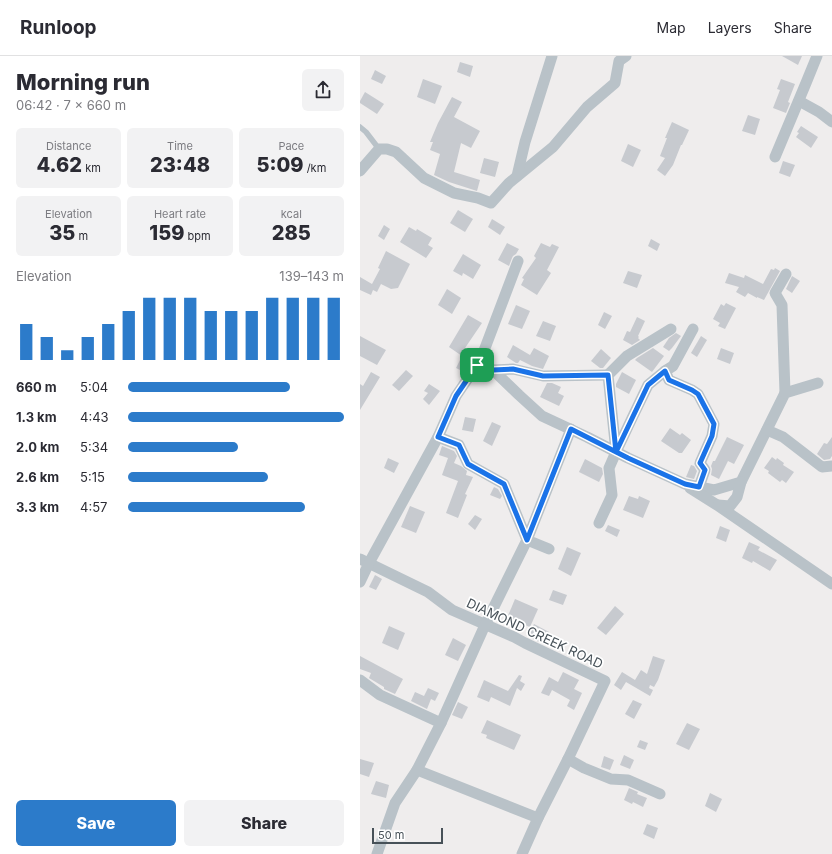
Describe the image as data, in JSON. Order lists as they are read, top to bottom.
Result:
{
  "streets": {
    "street": ["DIAMOND CREEK ROAD"]
  },
  "scale_bar": "50 m",
  "page": {
    "header": "Runloop",
    "nav": ["Map", "Layers", "Share"],
    "heading": ["Morning run", "06:42 · 7 × 660 m"],
    "stats": [
      ["Distance", "4.62 km"],
      ["Time", "23:48"],
      ["Pace", "5:09 /km"],
      ["Elevation", "35 m"],
      ["Heart rate", "159 bpm"],
      ["kcal", "285"]
    ],
    "chart": ["Elevation", "139–143 m"],
    "list": [
      {
        "name": "660 m",
        "note": "5:04"
      },
      {
        "name": "1.3 km",
        "note": "4:43"
      },
      {
        "name": "2.0 km",
        "note": "5:34"
      },
      {
        "name": "2.6 km",
        "note": "5:15"
      },
      {
        "name": "3.3 km",
        "note": "4:57"
      }
    ],
    "buttons": ["Save", "Share"],
    "scale": "50 m"
  }
}
